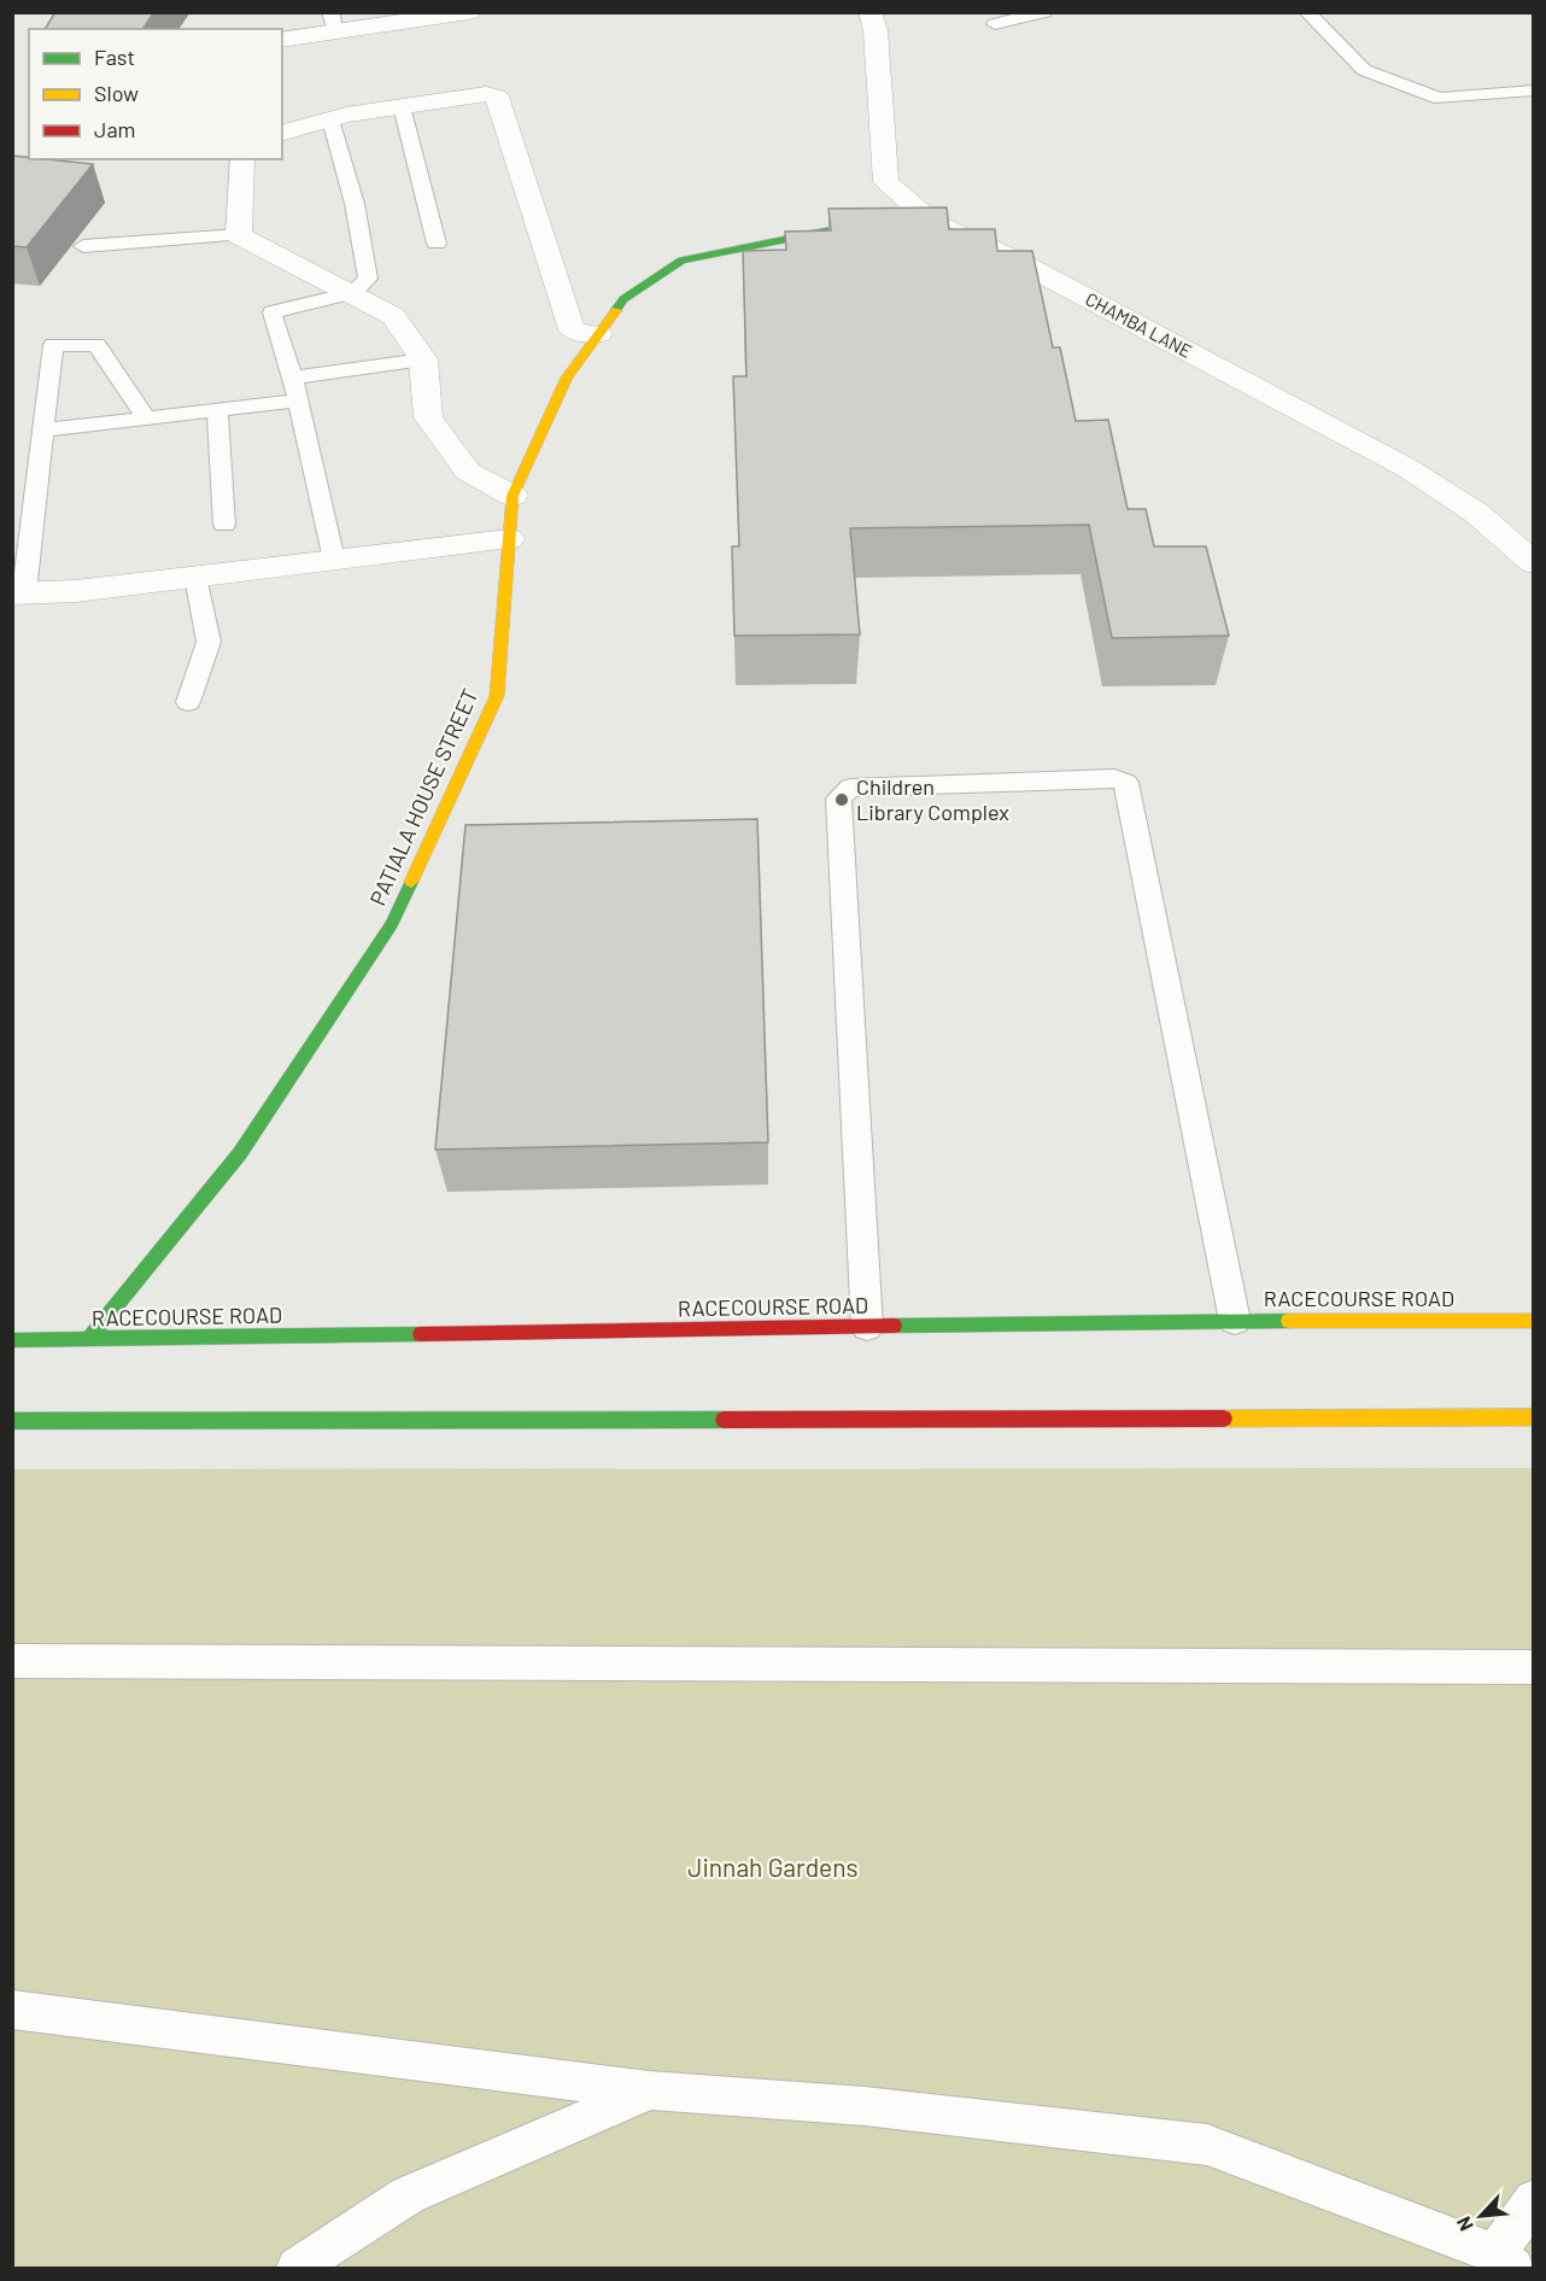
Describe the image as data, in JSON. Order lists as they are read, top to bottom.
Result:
{
  "streets": {
    "main road": ["PATIALA HOUSE STREET", "RACECOURSE ROAD"],
    "street": ["CHAMBA LANE"]
  },
  "crossings": [
    ["PATIALA HOUSE STREET", "RACECOURSE ROAD"]
  ],
  "parks": ["Jinnah Gardens"],
  "places": ["Children Library Complex"],
  "legend": ["Fast", "Slow", "Jam"],
  "north": "bottom left"
}
